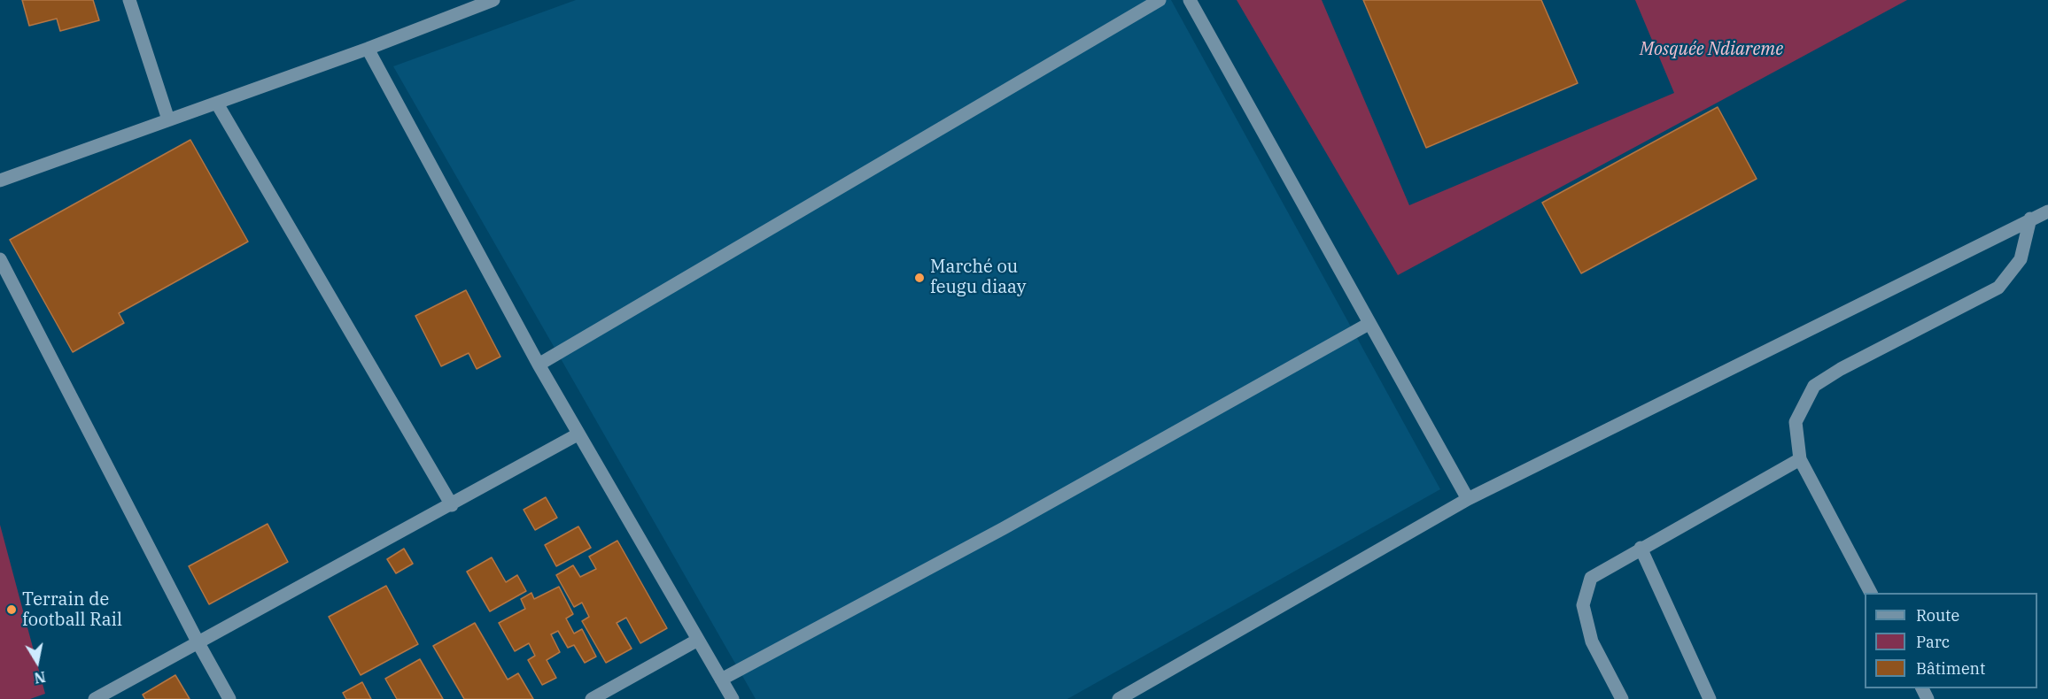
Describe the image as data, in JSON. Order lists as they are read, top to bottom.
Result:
{
  "parks": ["Mosquée Ndiareme"],
  "places": ["Marché ou feugu diaay", "Terrain de football Rail"],
  "legend": ["Route", "Parc", "Bâtiment"],
  "north": "bottom"
}
